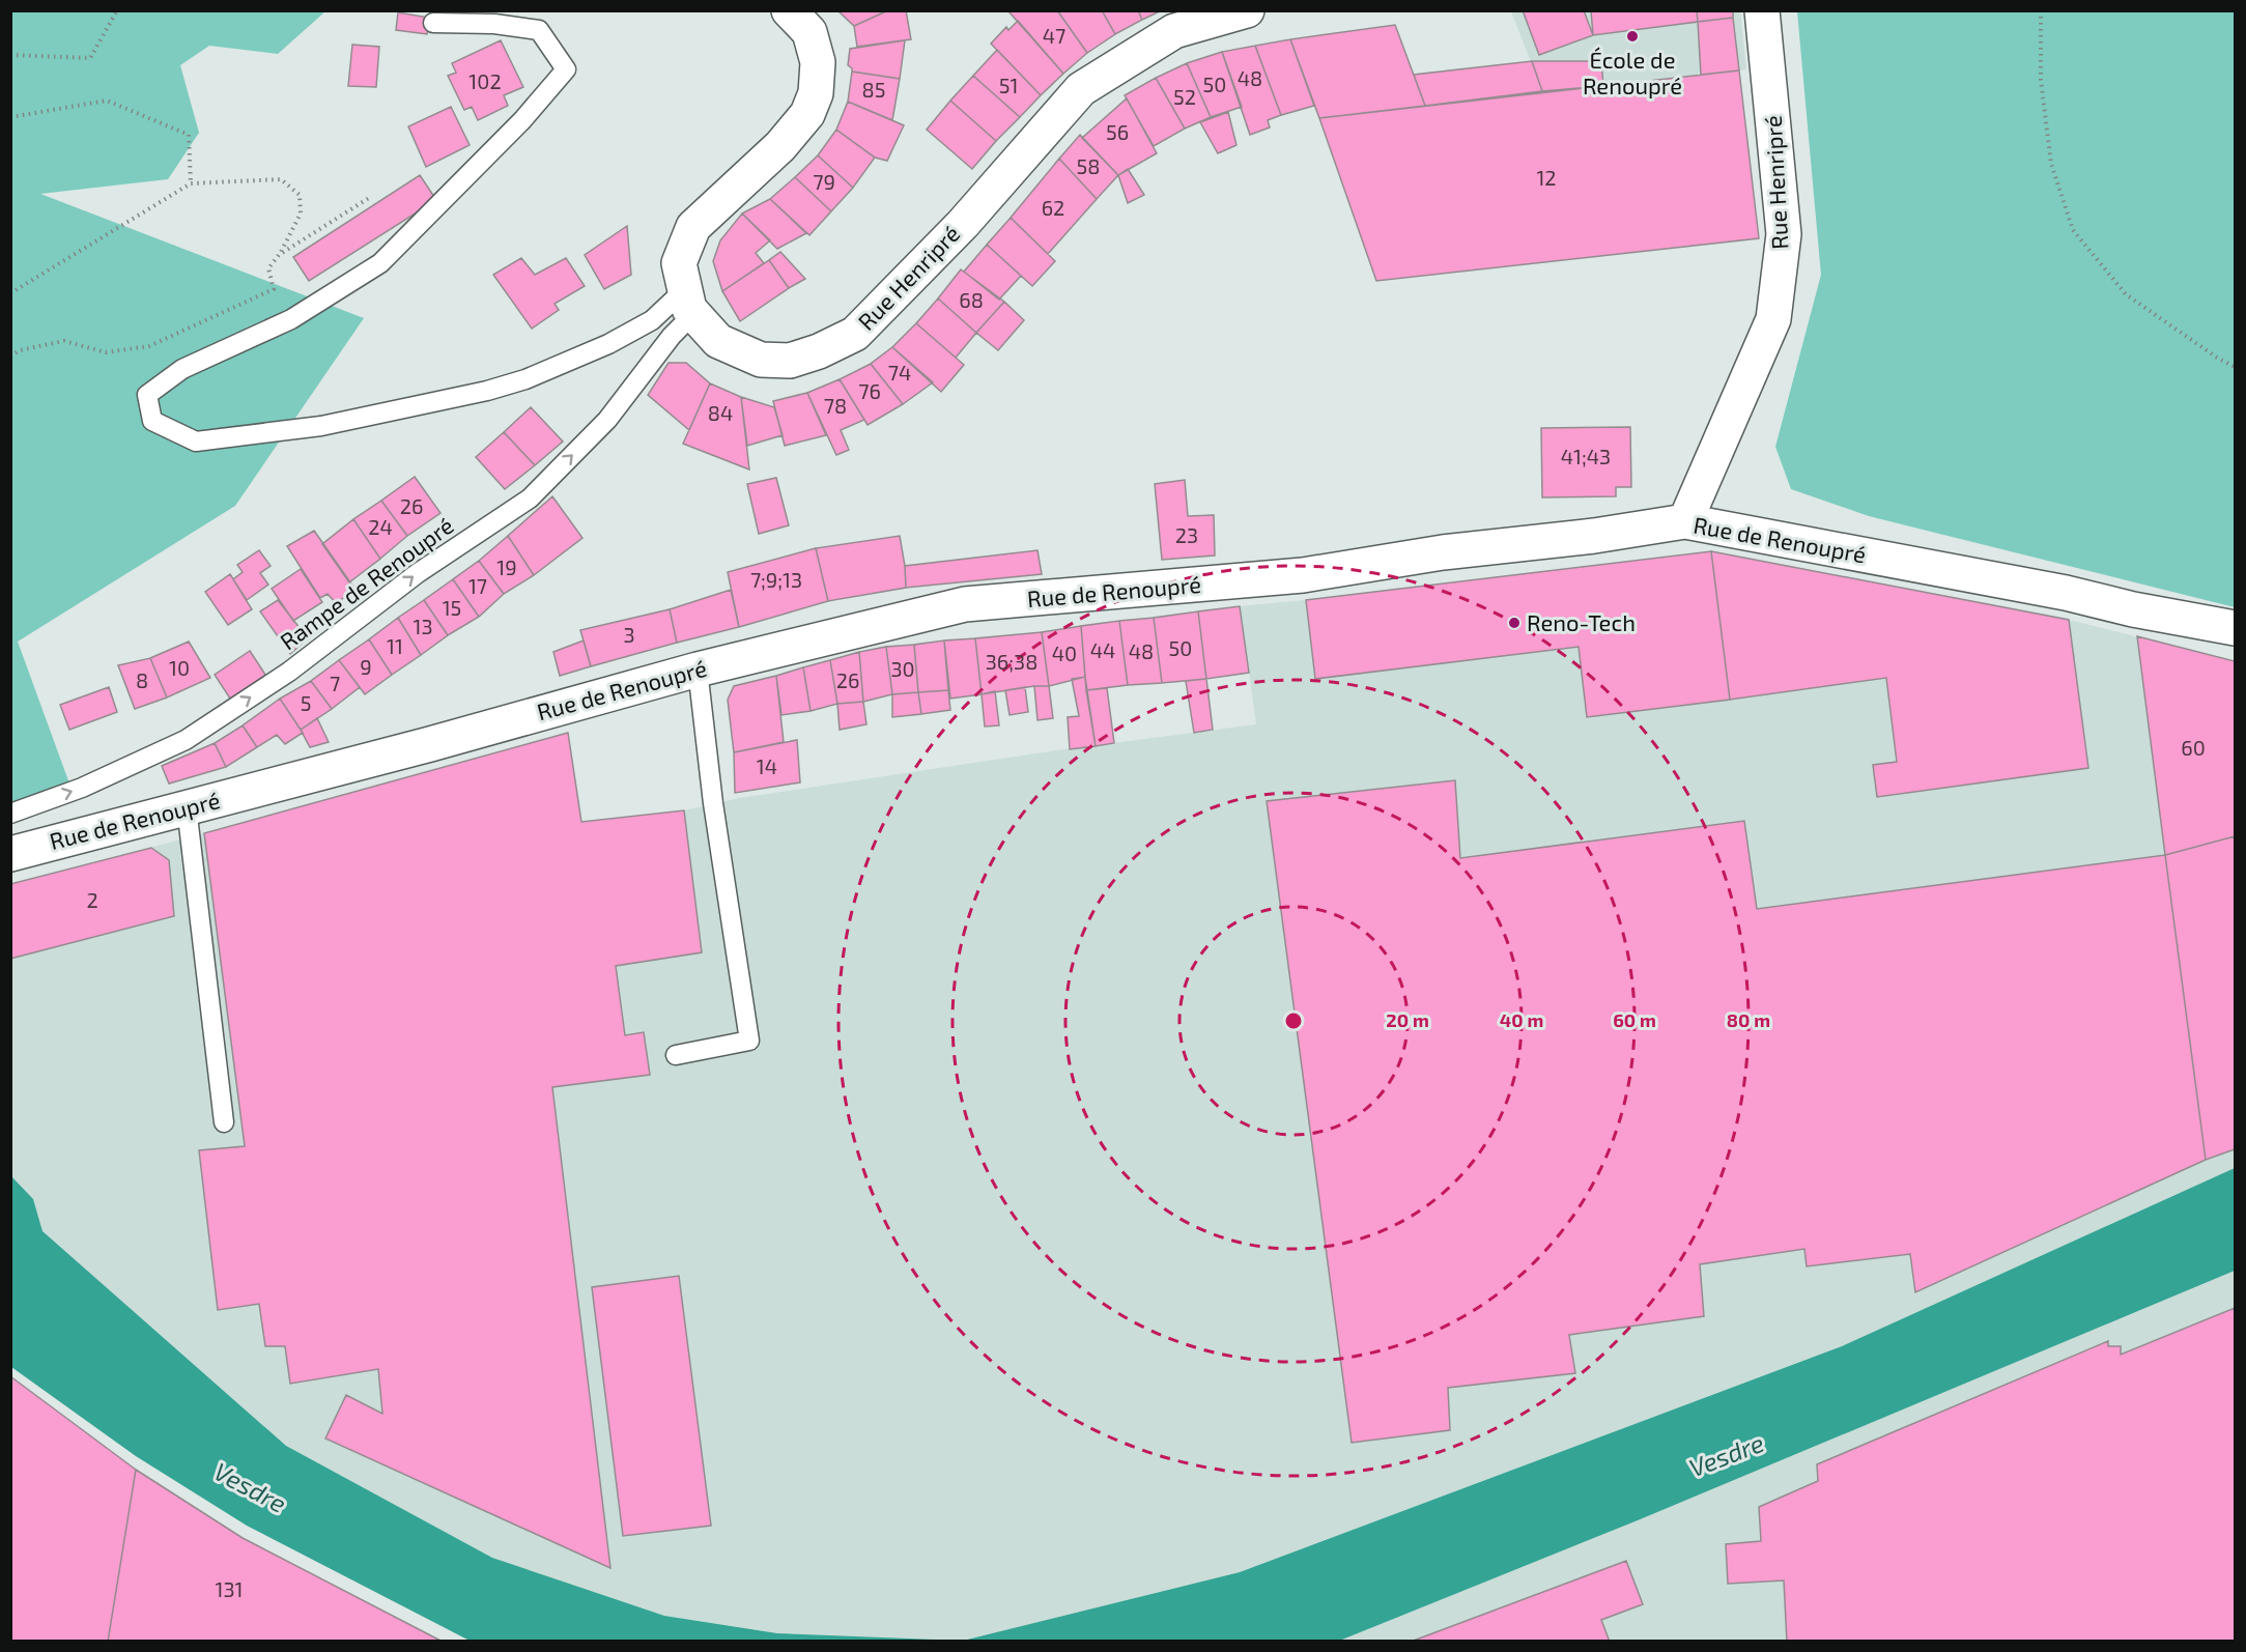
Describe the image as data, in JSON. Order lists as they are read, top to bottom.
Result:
{
  "streets": {
    "street": ["Rue Henripré", "Rue de Renoupré"],
    "lane": ["Rampe de Renoupré"]
  },
  "crossings": [
    ["Rue Henripré", "Rue de Renoupré"],
    ["Rue Henripré", "Rampe de Renoupré"]
  ],
  "one_way": ["Rampe de Renoupré"],
  "water": ["Vesdre"],
  "places": ["École de Renoupré", "Reno-Tech"],
  "house_numbers": [
    "47",
    "48",
    "102",
    "50",
    "51",
    "85",
    "52",
    "56",
    "58",
    "12",
    "79",
    "62",
    "68",
    "74",
    "76",
    "78",
    "84",
    "41;43",
    "26",
    "24",
    "23",
    "19",
    "7;9;13",
    "17",
    "15",
    "13",
    "3",
    "11",
    "50",
    "44",
    "48",
    "40",
    "36;38",
    "9",
    "10",
    "30",
    "8",
    "26",
    "7",
    "5",
    "60",
    "14",
    "2",
    "131"
  ],
  "rings": [
    "20 m",
    "40 m",
    "60 m",
    "80 m"
  ]
}
